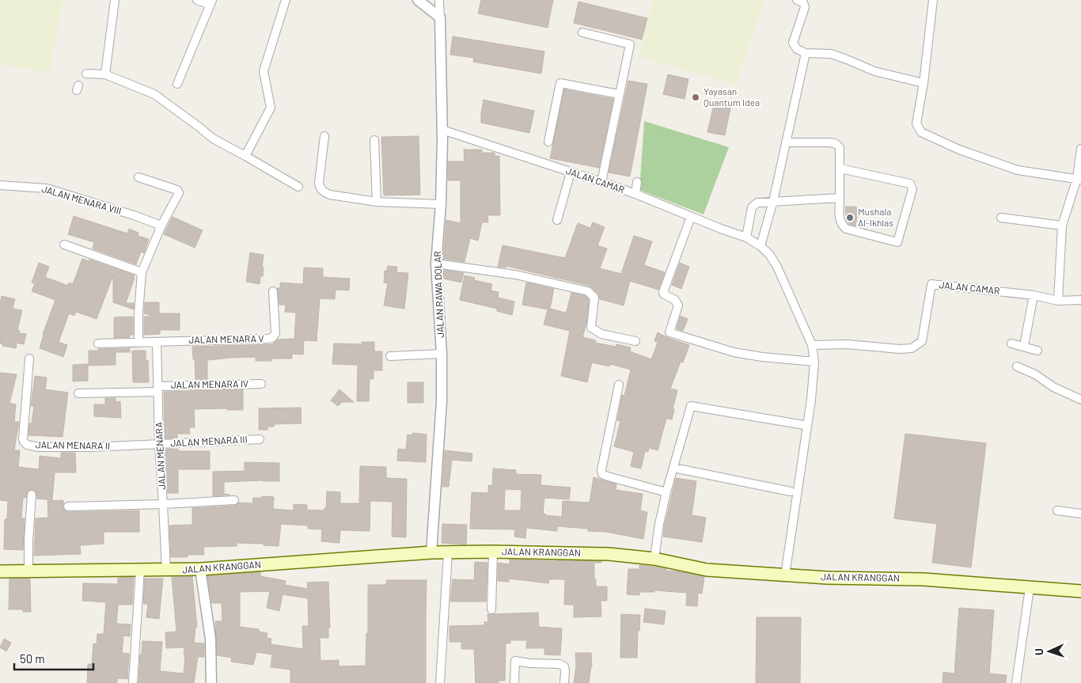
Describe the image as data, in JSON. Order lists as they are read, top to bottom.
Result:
{
  "streets": {
    "main road": ["JALAN KRANGGAN"],
    "street": [
      "JALAN CAMAR",
      "JALAN MENARA VIII",
      "JALAN RAWA DOLAR",
      "JALAN MENARA V",
      "JALAN MENARA IV",
      "JALAN MENARA III",
      "JALAN MENARA II",
      "JALAN MENARA"
    ]
  },
  "crossings": [
    ["JALAN CAMAR", "JALAN RAWA DOLAR"],
    ["JALAN CAMAR", "JALAN KRANGGAN"],
    ["JALAN RAWA DOLAR", "JALAN KRANGGAN"],
    ["JALAN MENARA V", "JALAN MENARA"],
    ["JALAN MENARA IV", "JALAN MENARA"],
    ["JALAN MENARA III", "JALAN MENARA II"],
    ["JALAN MENARA III", "JALAN MENARA"],
    ["JALAN MENARA II", "JALAN MENARA"],
    ["JALAN MENARA", "JALAN KRANGGAN"]
  ],
  "places": ["Yayasan Quantum Idea", "Mushala Al-Ikhlas"],
  "scale_bar": "50 m",
  "north": "left"
}
